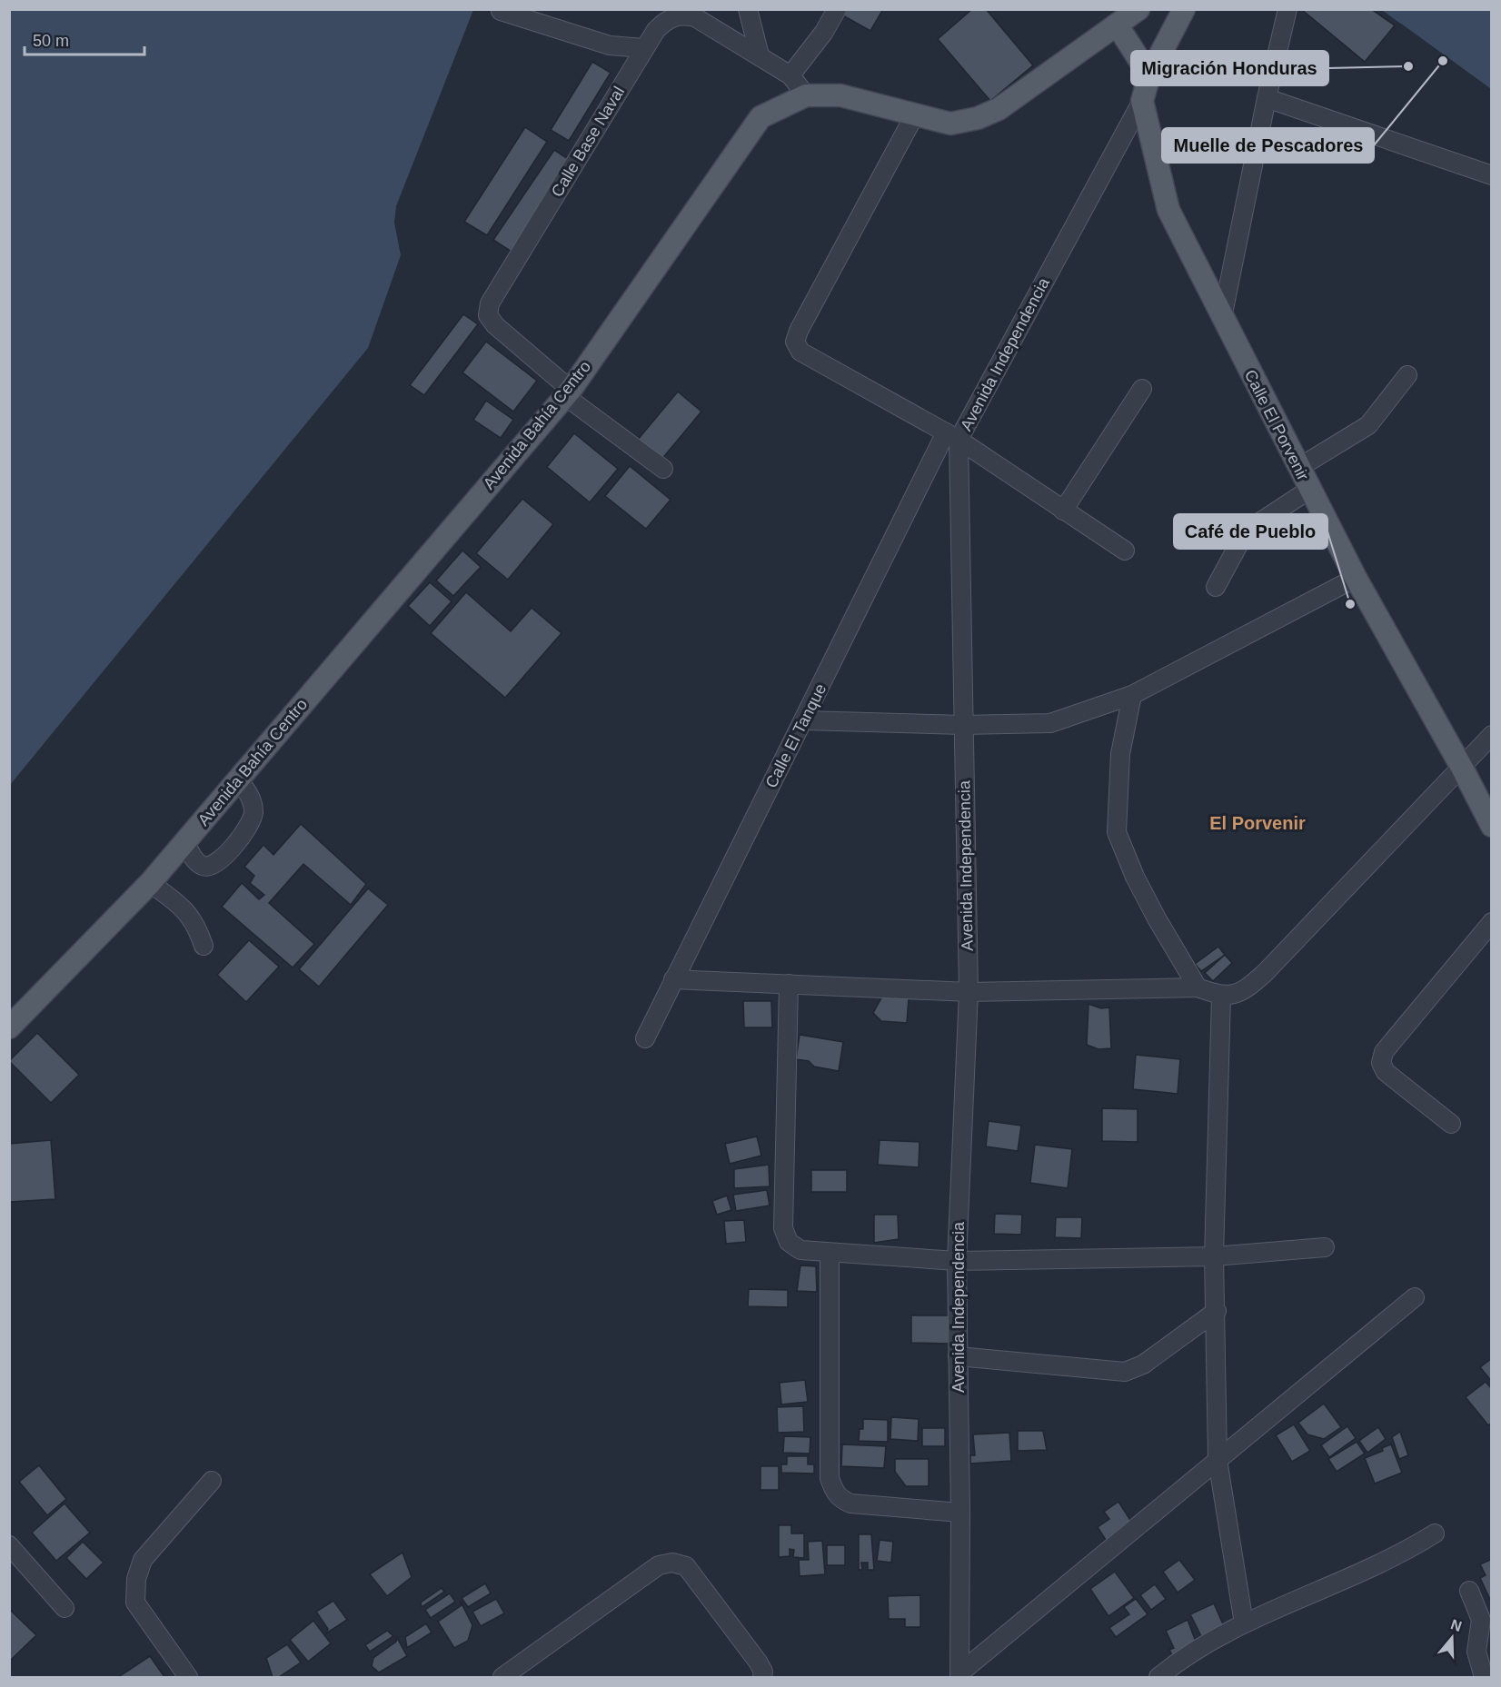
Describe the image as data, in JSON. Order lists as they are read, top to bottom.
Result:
{
  "streets": {
    "main road": ["Avenida Bahía Centro", "Calle El Porvenir"],
    "street": ["Calle Base Naval", "Avenida Independencia", "Calle El Tanque"]
  },
  "crossings": [
    ["Calle Base Naval", "Avenida Bahía Centro"],
    ["Avenida Independencia", "Calle El Porvenir"],
    ["Avenida Independencia", "Calle El Tanque"]
  ],
  "districts": ["El Porvenir"],
  "places": ["Muelle de Pescadores", "Migración Honduras", "Café de Pueblo"],
  "scale_bar": "50 m",
  "north": "top"
}
